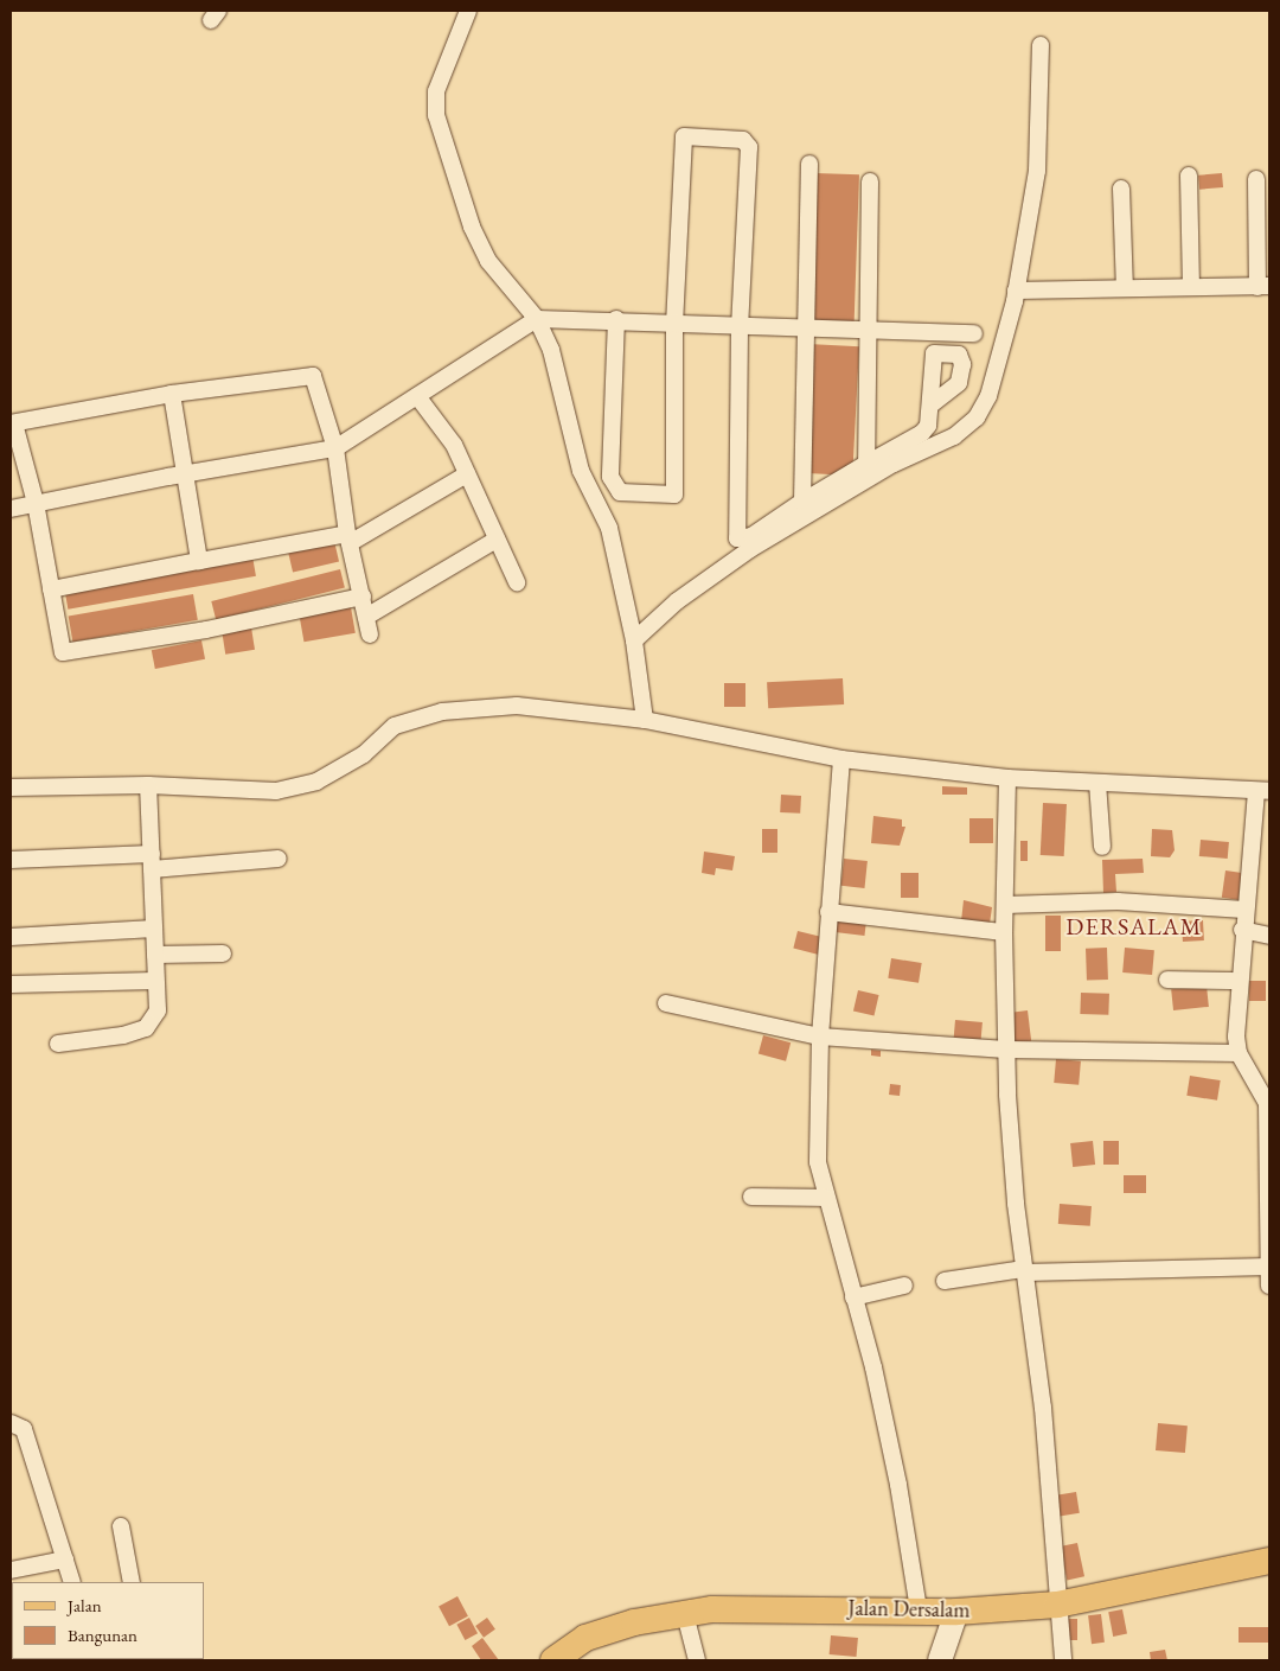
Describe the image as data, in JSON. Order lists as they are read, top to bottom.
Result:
{
  "streets": {
    "main road": ["Jalan Dersalam"]
  },
  "districts": ["DERSALAM"],
  "legend": ["Jalan", "Bangunan"]
}
